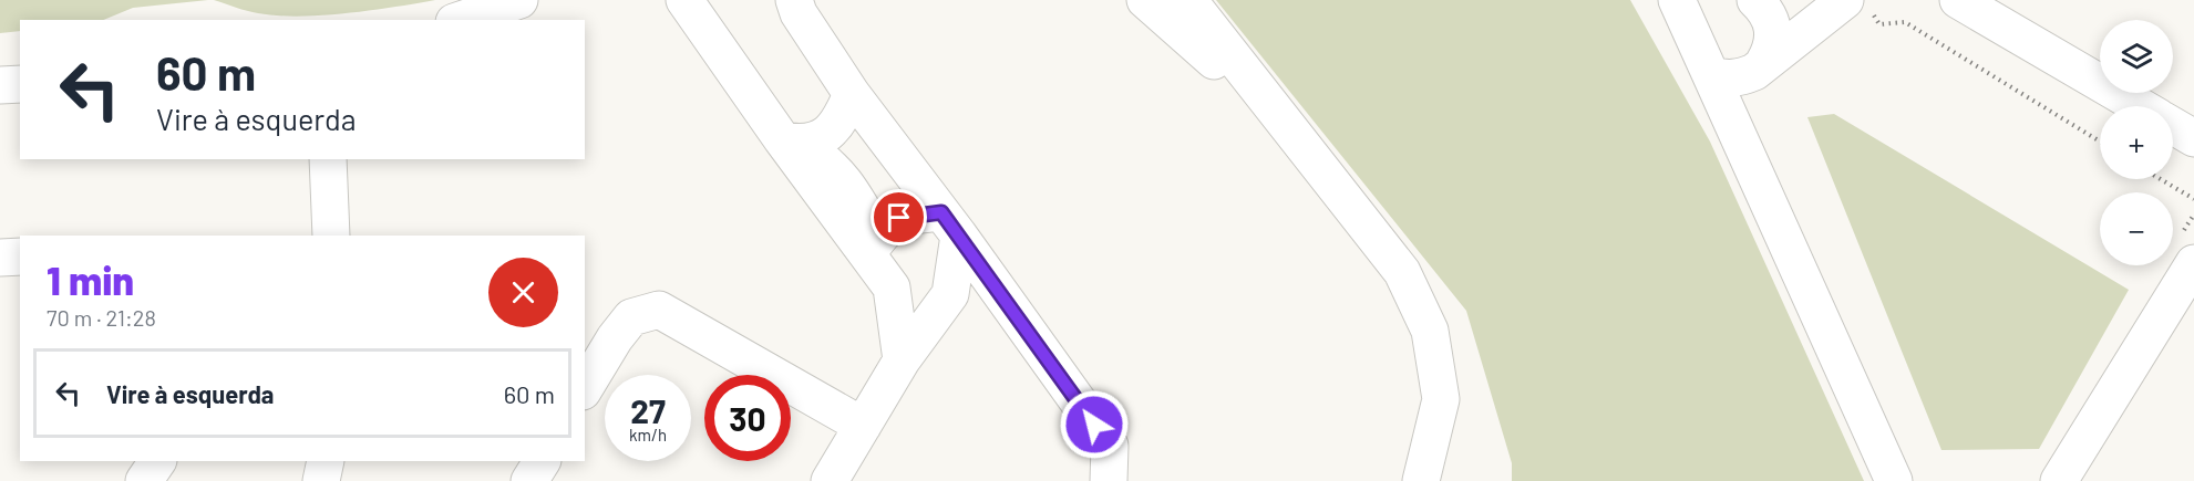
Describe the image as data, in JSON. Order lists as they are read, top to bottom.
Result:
{
  "page": {
    "map_buttons": ["+", "−"],
    "turn": ["60 m", "Vire à esquerda"],
    "heading": ["1 min", "70 m · 21:28"],
    "list": [
      {
        "name": "Vire à esquerda",
        "value": "60 m"
      }
    ],
    "speed": "27 km/h",
    "limit": "30"
  }
}
